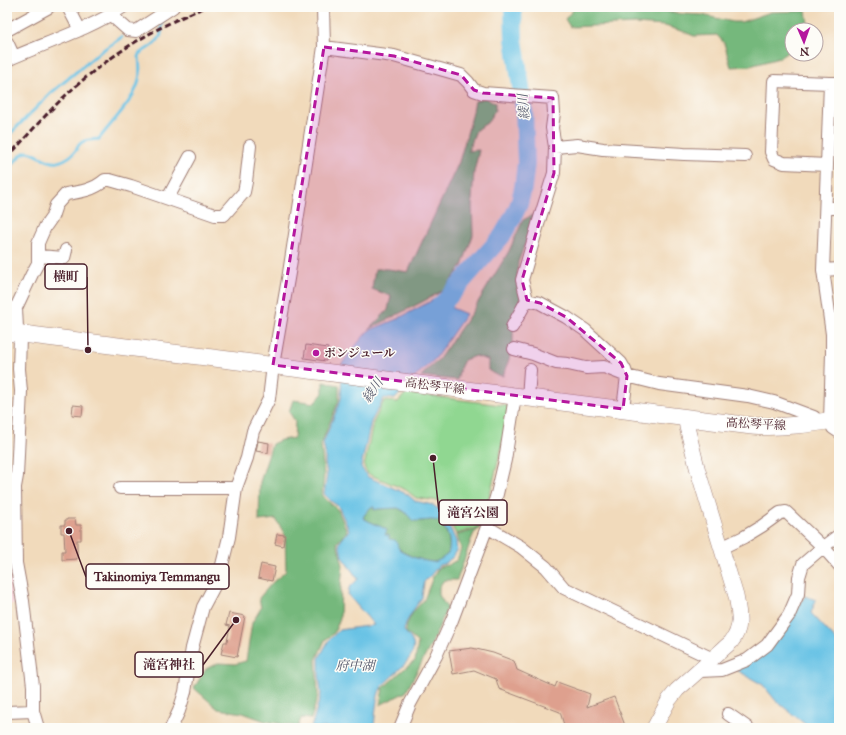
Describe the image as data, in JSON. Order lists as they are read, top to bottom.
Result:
{
  "streets": {
    "main road": ["高松琴平線"]
  },
  "water": ["綾川", "府中湖"],
  "places": [
    "横町",
    "ボンジュール",
    "滝宮公園",
    "Takinomiya Temmangu",
    "滝宮神社"
  ],
  "north": "bottom"
}
